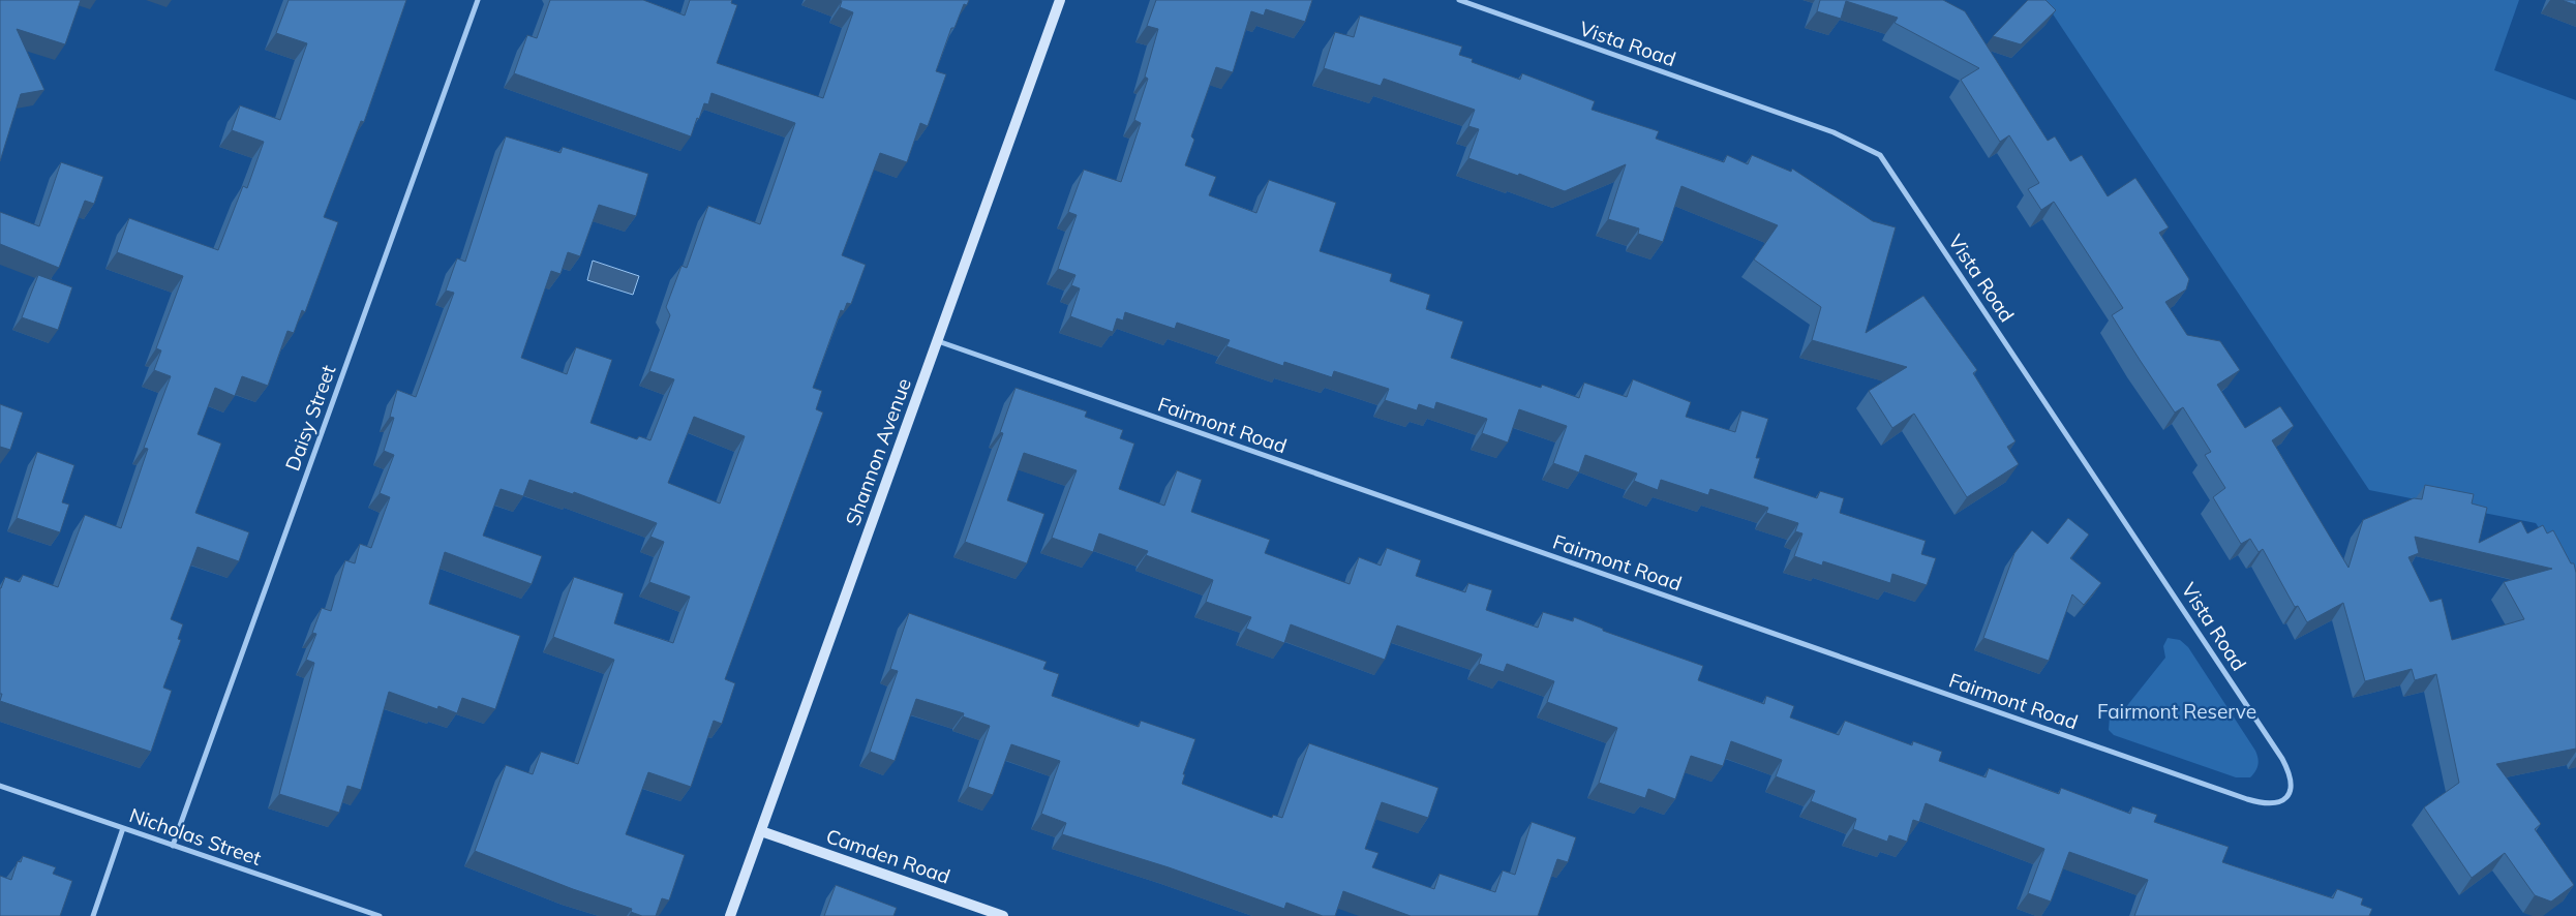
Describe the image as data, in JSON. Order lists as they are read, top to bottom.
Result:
{
  "streets": {
    "main road": ["Shannon Avenue", "Camden Road"],
    "street": [
      "Vista Road",
      "Daisy Street",
      "Fairmont Road",
      "Nicholas Street"
    ]
  },
  "crossings": [
    ["Vista Road", "Fairmont Road"],
    ["Daisy Street", "Nicholas Street"],
    ["Fairmont Road", "Shannon Avenue"],
    ["Shannon Avenue", "Camden Road"]
  ],
  "parks": ["Fairmont Reserve"]
}
